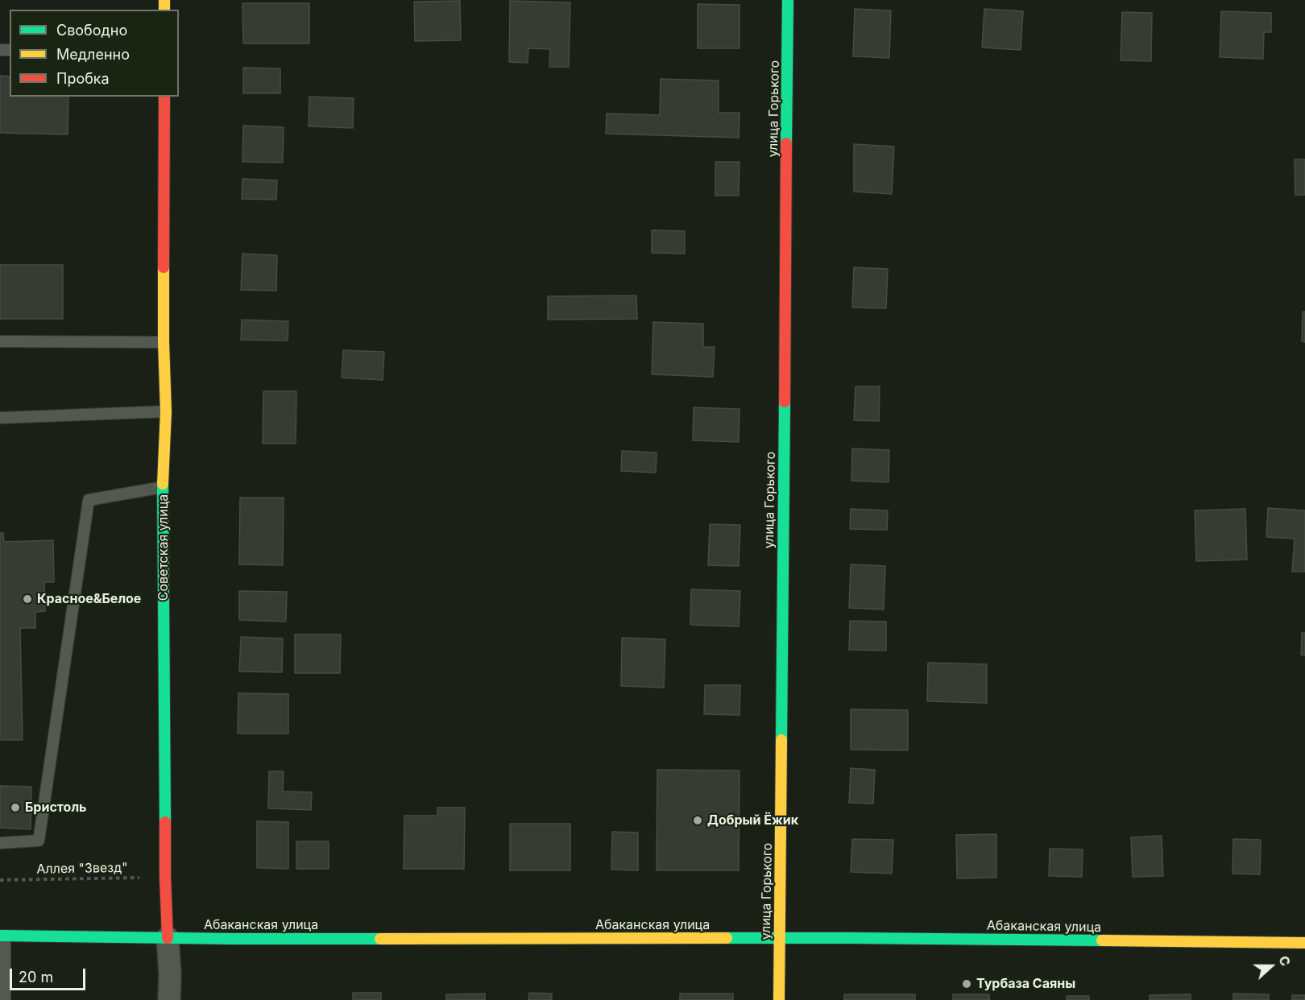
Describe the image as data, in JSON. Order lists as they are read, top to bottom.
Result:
{
  "streets": {
    "street": ["улица Горького", "Советская улица", "Абаканская улица"],
    "path": ["Аллея \"Звезд\""]
  },
  "crossings": [
    ["улица Горького", "Абаканская улица"],
    ["Советская улица", "Аллея \"Звезд\""],
    ["Советская улица", "Абаканская улица"]
  ],
  "places": [
    "Красное&Белое",
    "Бристоль",
    "Добрый Ёжик",
    "Турбаза Саяны"
  ],
  "legend": ["Свободно", "Медленно", "Пробка"],
  "scale_bar": "20 m",
  "north": "right"
}
